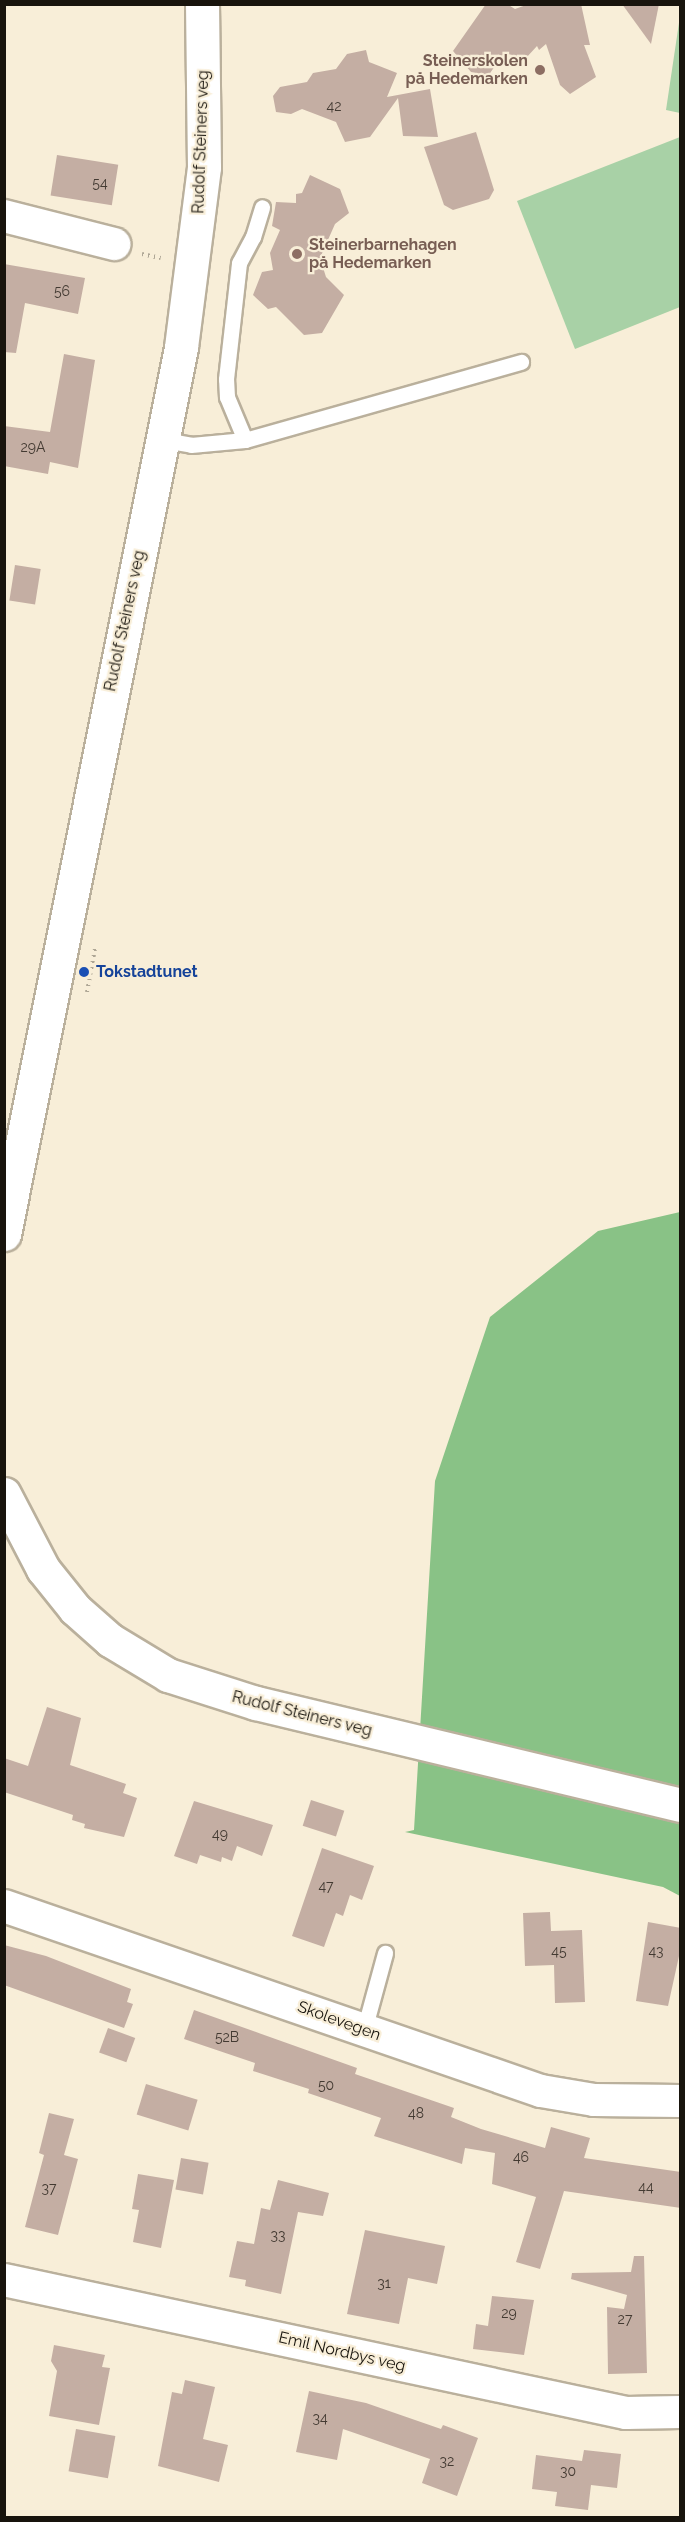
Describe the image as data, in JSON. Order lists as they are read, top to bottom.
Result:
{
  "streets": {
    "street": ["Rudolf Steiners veg", "Skolevegen", "Emil Nordbys veg"]
  },
  "places": ["Steinerskolen på Hedemarken", "Steinerbarnehagen på Hedemarken", "Tokstadtunet"],
  "house_numbers": [
    "42",
    "54",
    "56",
    "29A",
    "49",
    "47",
    "45",
    "43",
    "52B",
    "50",
    "48",
    "46",
    "44",
    "37",
    "33",
    "31",
    "29",
    "27",
    "34",
    "32",
    "30"
  ]
}
